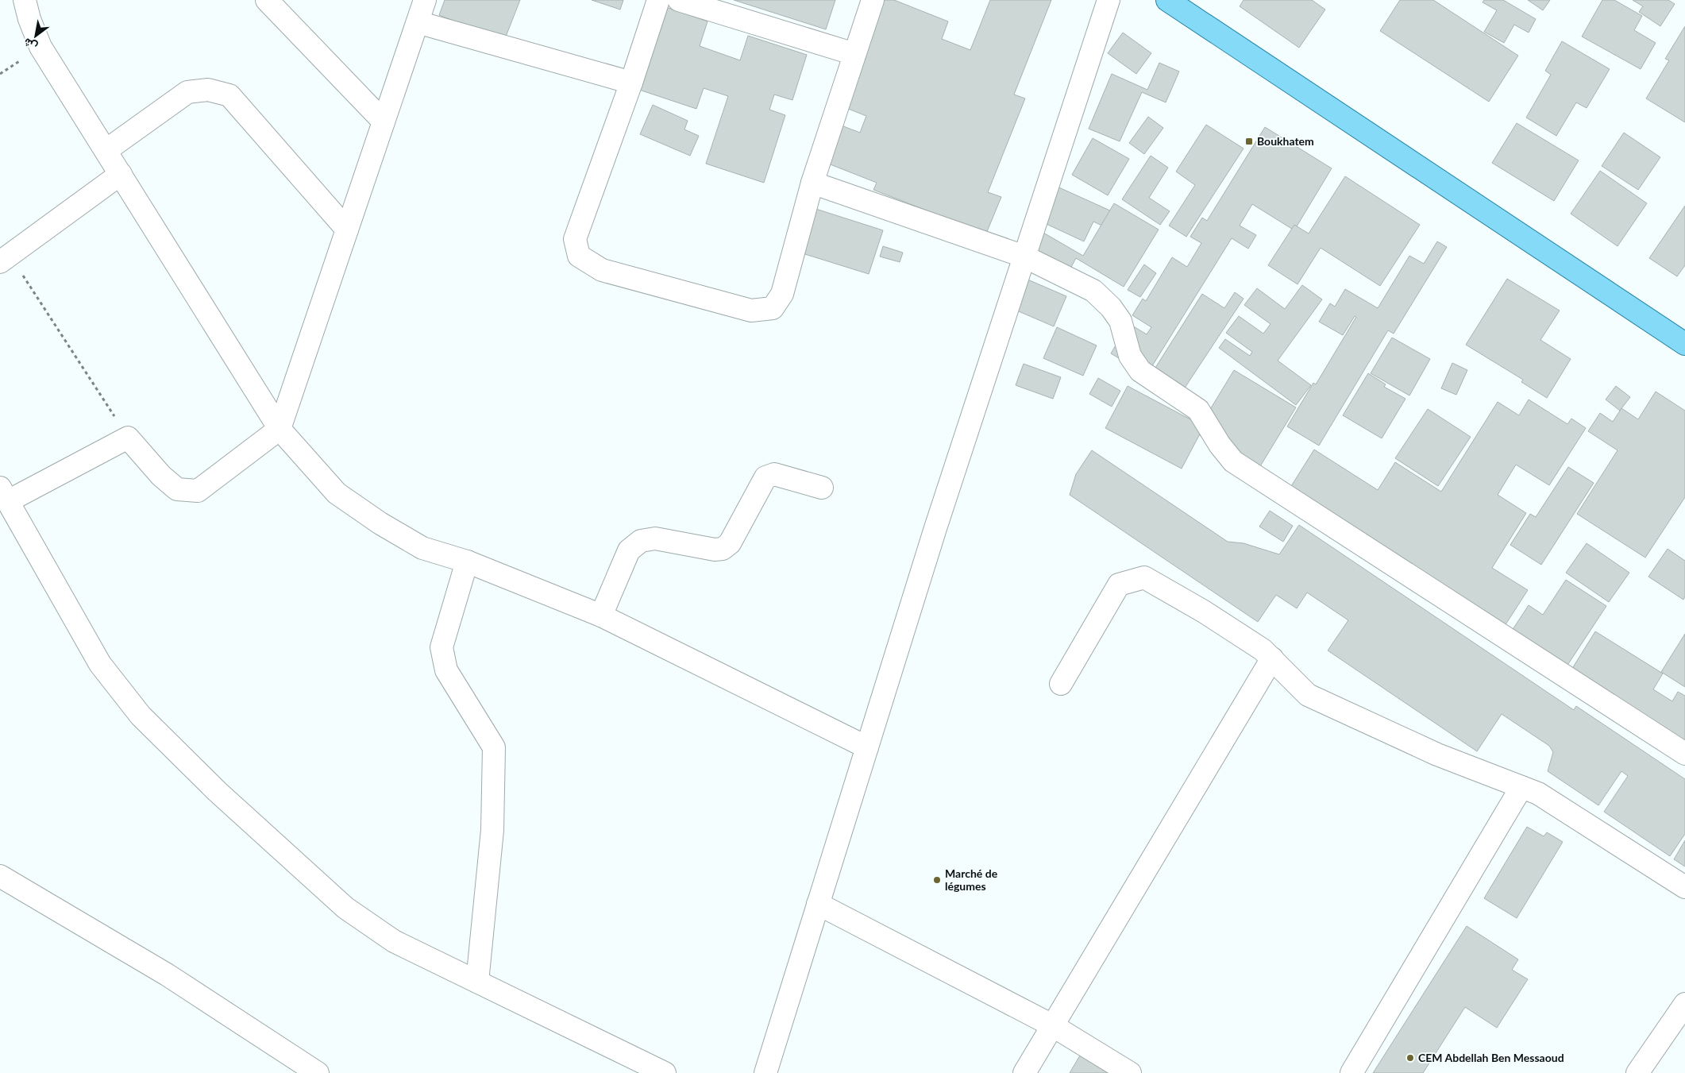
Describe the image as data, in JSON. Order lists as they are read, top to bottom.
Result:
{
  "places": {
    "transit": ["Boukhatem"],
    "other": ["Marché de légumes", "CEM Abdellah Ben Messaoud"]
  },
  "north": "bottom left"
}
